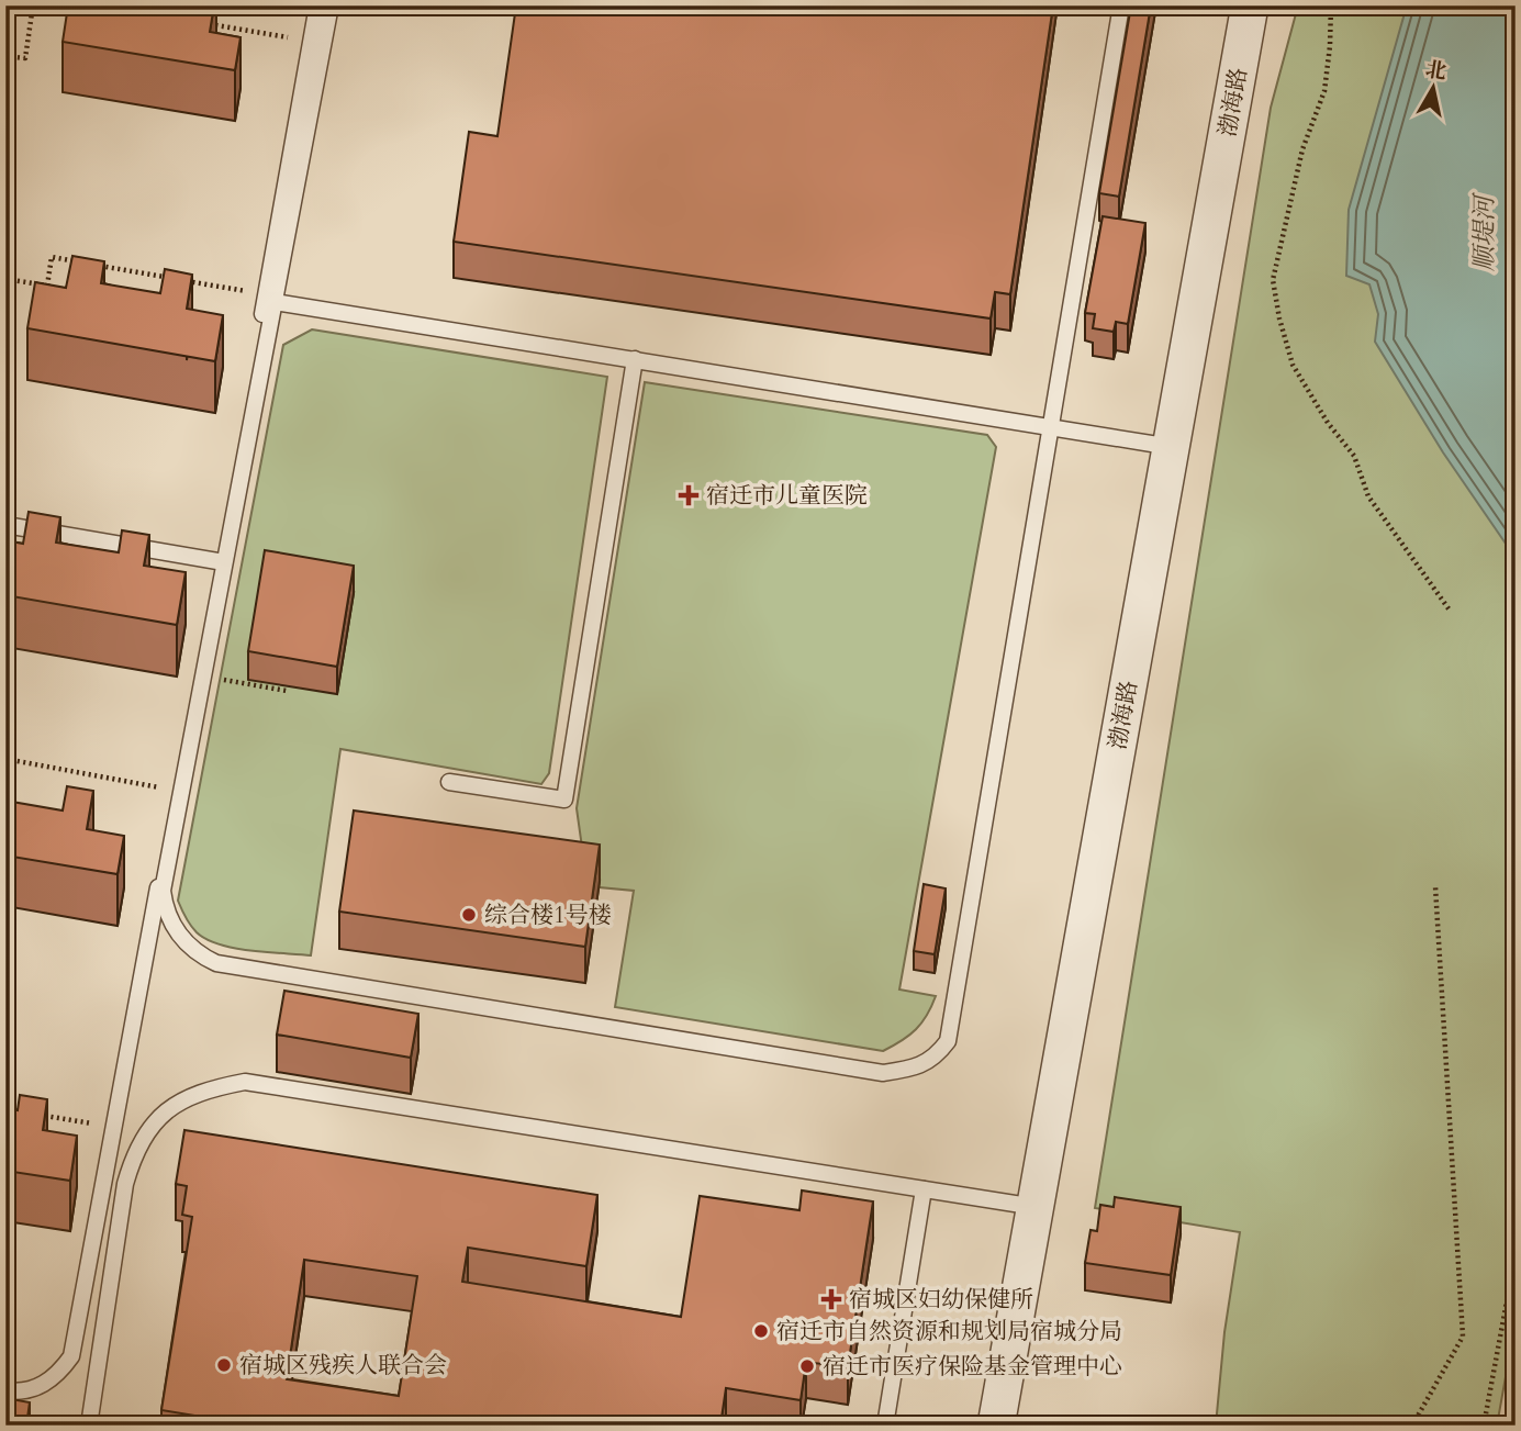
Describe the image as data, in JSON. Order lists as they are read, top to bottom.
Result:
{
  "streets": {
    "street": ["渤海路"]
  },
  "water": ["顺堤河"],
  "places": {
    "health": ["宿迁市儿童医院", "宿城区妇幼保健所"],
    "other": [
      "综合楼1号楼",
      "宿迁市自然资源和规划局宿城分局",
      "宿城区残疾人联合会",
      "宿迁市医疗保险基金管理中心"
    ]
  },
  "north": "top"
}
